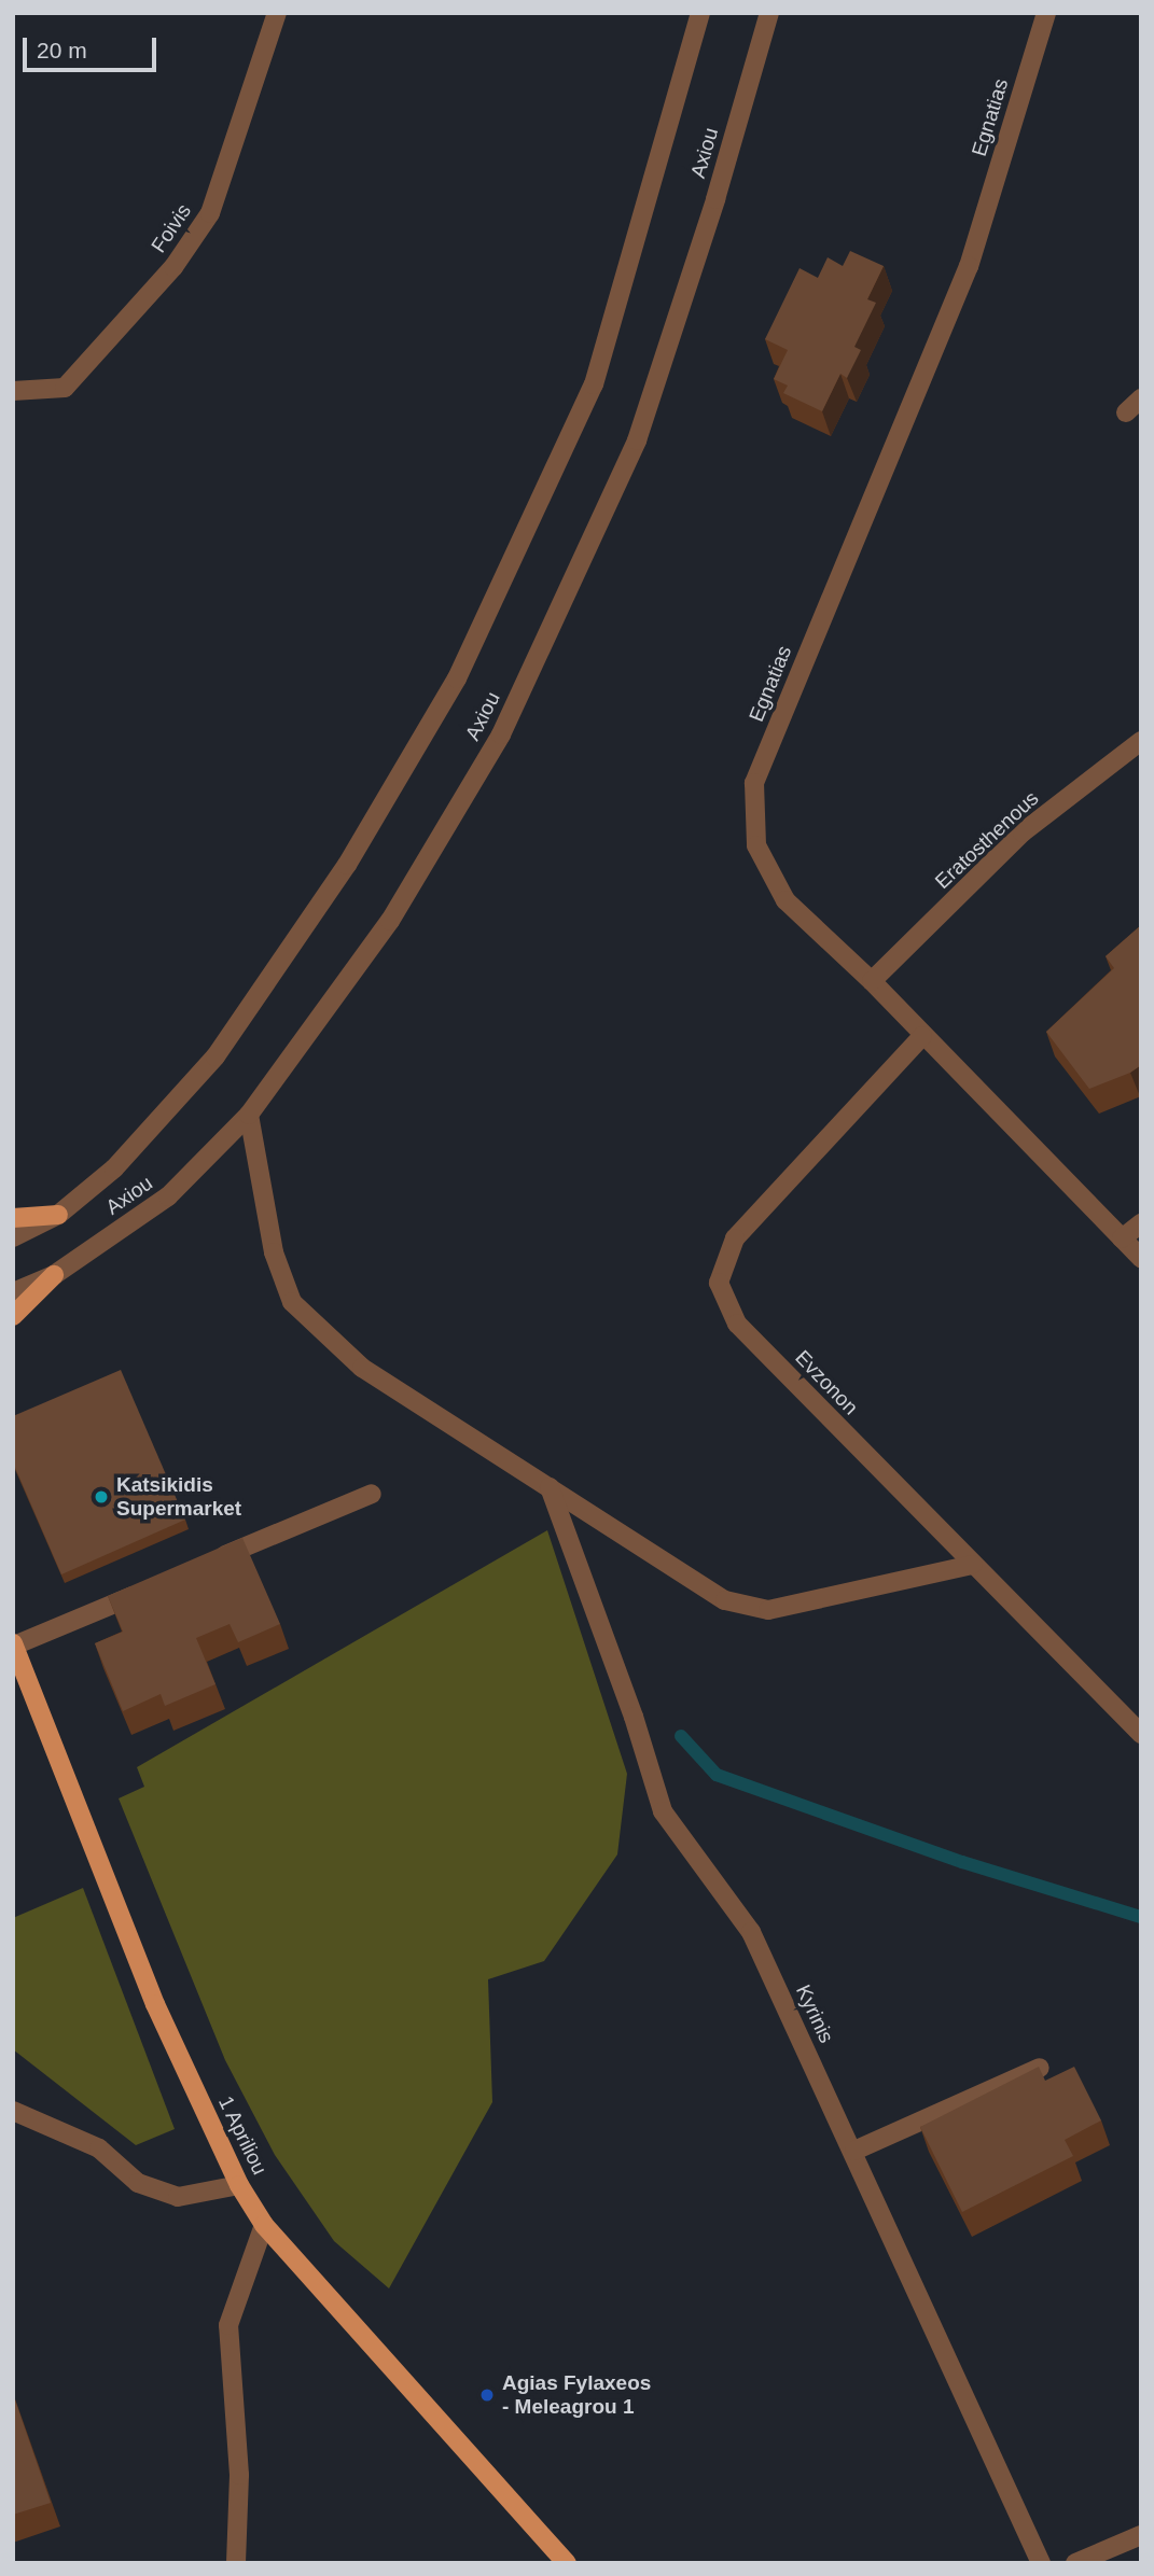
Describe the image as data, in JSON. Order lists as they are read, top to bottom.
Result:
{
  "streets": {
    "main road": ["1 Apriliou"],
    "street": [
      "Egnatias",
      "Axiou",
      "Foivis",
      "Eratosthenous",
      "Evzonon",
      "Kyrinis"
    ]
  },
  "crossings": [
    ["Egnatias", "Eratosthenous"],
    ["Egnatias", "Evzonon"]
  ],
  "places": ["Katsikidis Supermarket", "Agias Fylaxeos - Meleagrou 1"],
  "scale_bar": "20 m"
}
